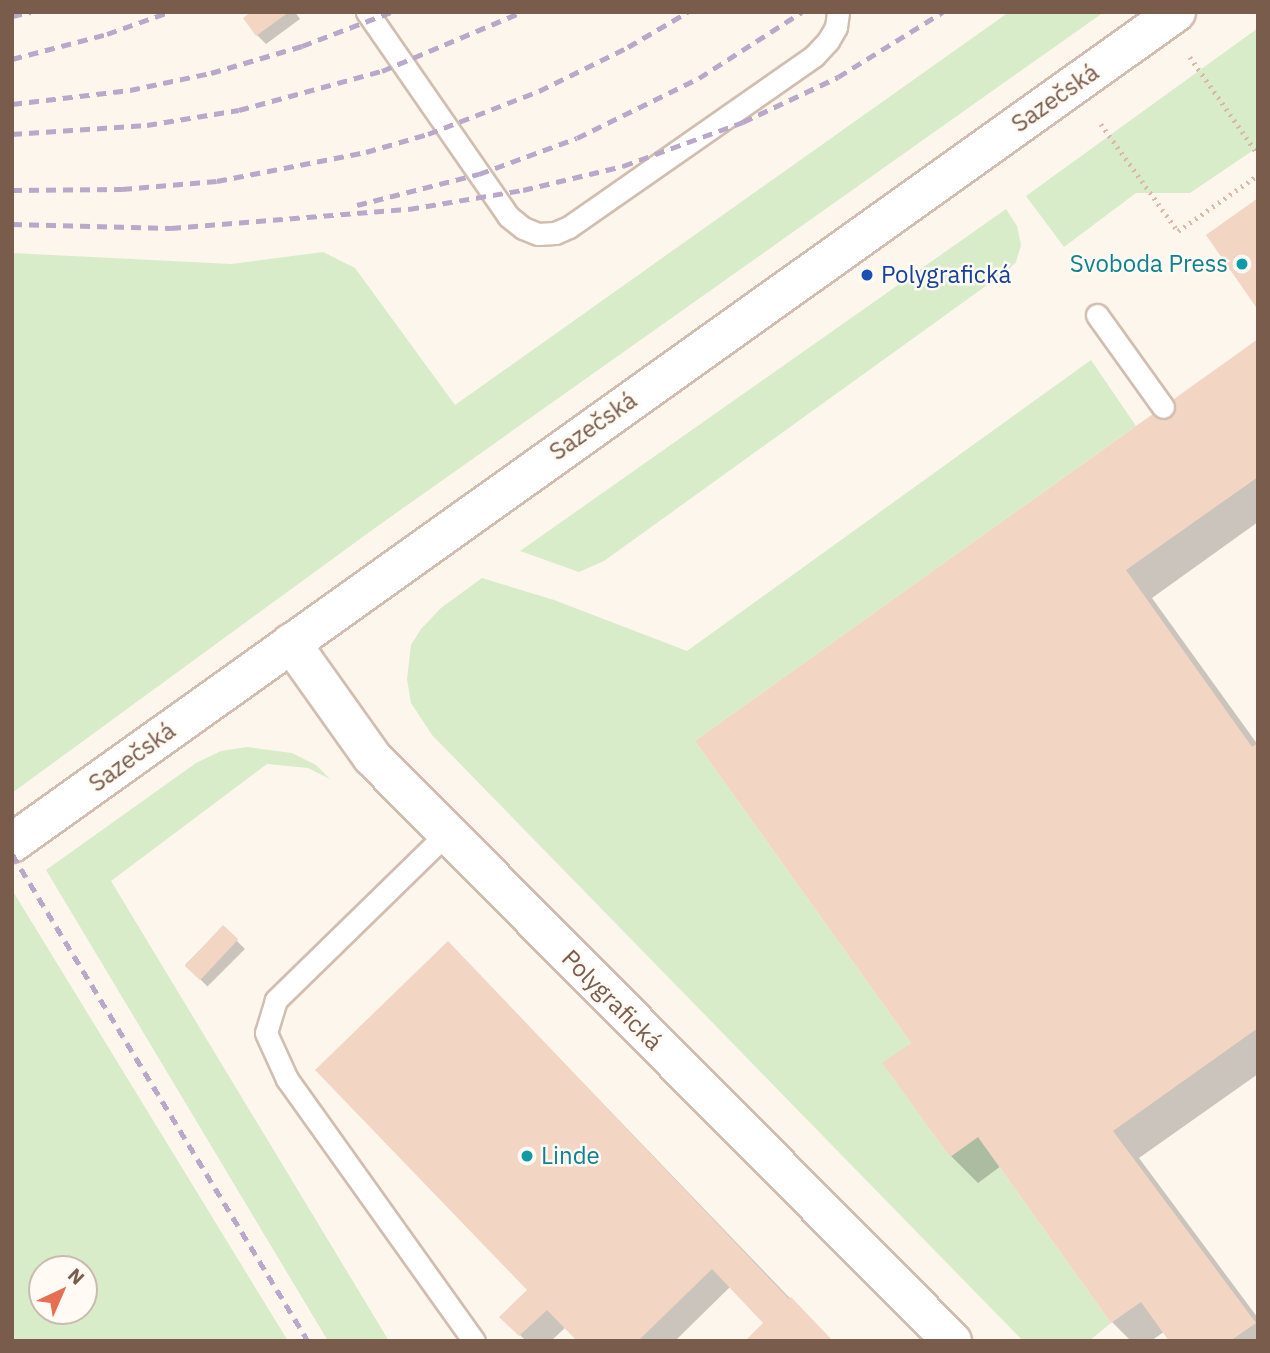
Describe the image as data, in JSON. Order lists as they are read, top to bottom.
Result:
{
  "streets": {
    "street": ["Sazečská", "Polygrafická"]
  },
  "crossings": [
    ["Sazečská", "Polygrafická"]
  ],
  "places": ["Svoboda Press", "Polygrafická", "Linde"],
  "north": "top right"
}
